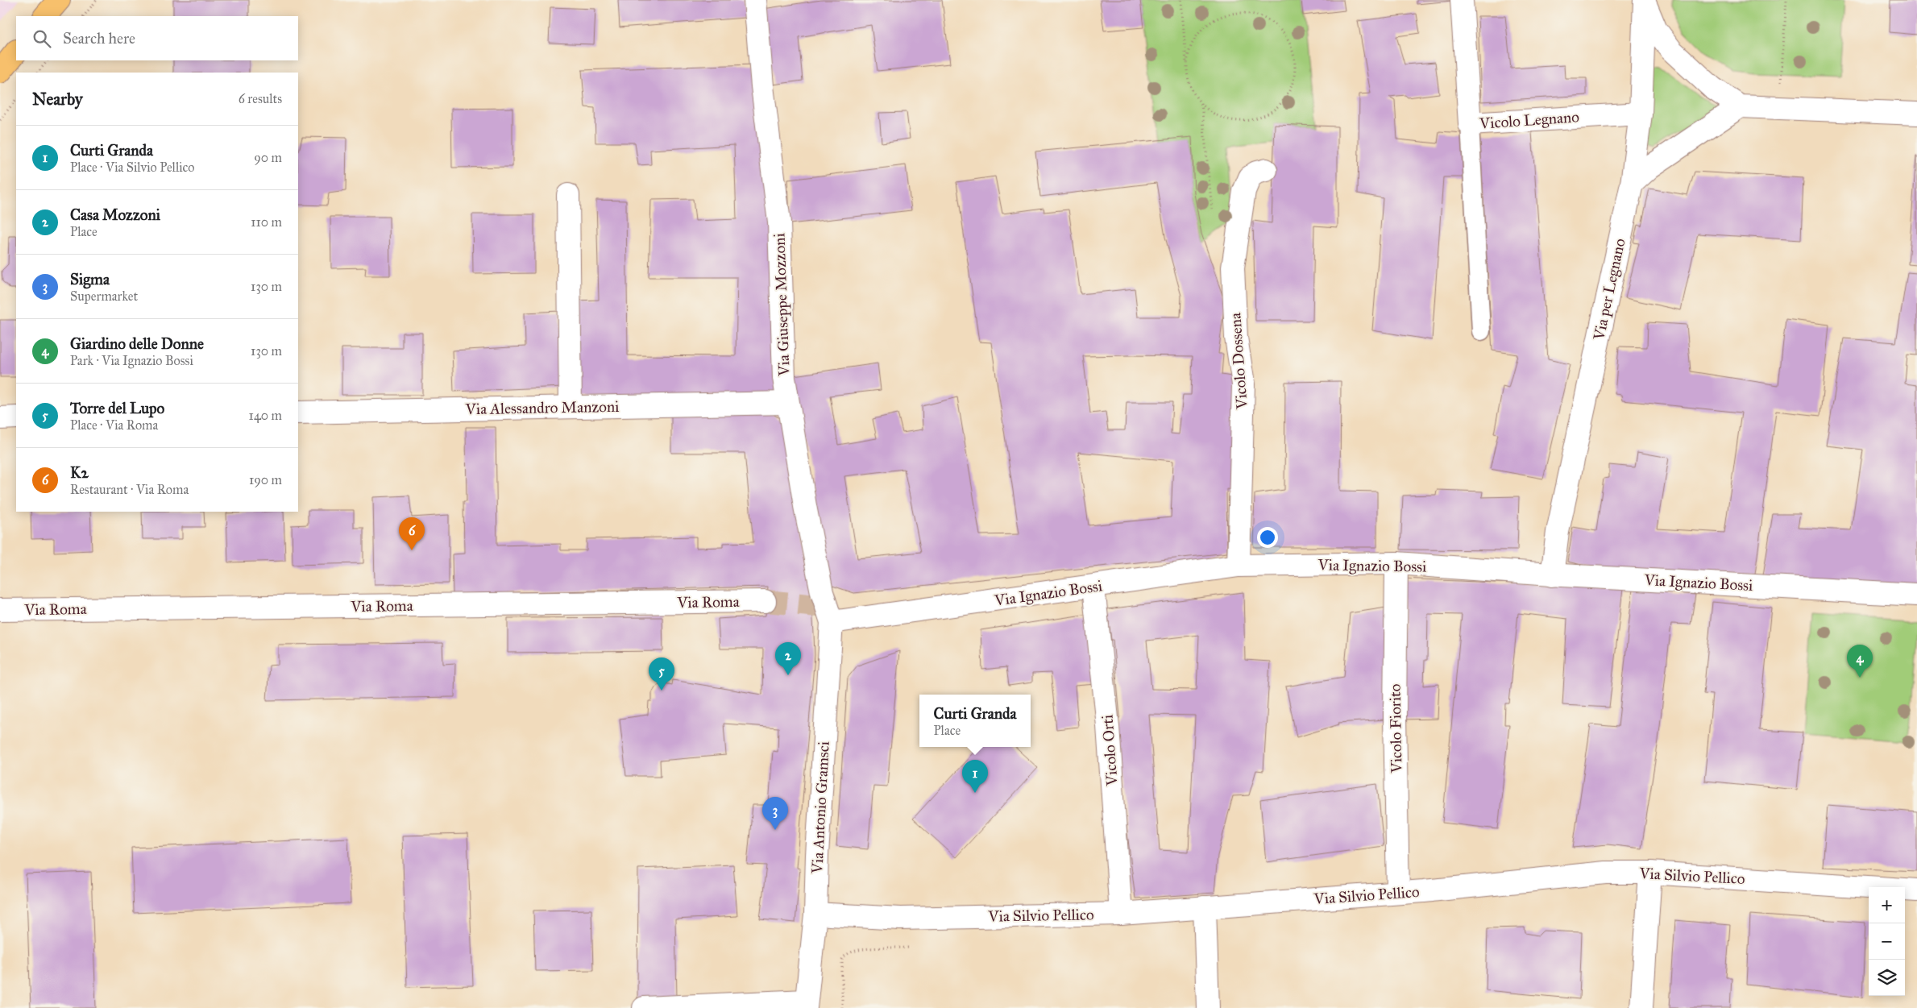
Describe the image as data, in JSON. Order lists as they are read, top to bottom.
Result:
{
  "streets": {
    "street": [
      "Vicolo Legnano",
      "Via per Legnano",
      "Via Giuseppe Mozzoni",
      "Vicolo Dossena",
      "Via Alessandro Manzoni",
      "Via Ignazio Bossi",
      "Via Roma",
      "Vicolo Fiorito",
      "Vicolo Orti",
      "Via Antonio Gramsci",
      "Via Silvio Pellico"
    ]
  },
  "crossings": [
    ["Vicolo Legnano", "Via per Legnano"],
    ["Via per Legnano", "Via Ignazio Bossi"],
    ["Via Giuseppe Mozzoni", "Via Alessandro Manzoni"],
    ["Via Giuseppe Mozzoni", "Via Ignazio Bossi"],
    ["Via Giuseppe Mozzoni", "Via Antonio Gramsci"],
    ["Vicolo Dossena", "Via Ignazio Bossi"],
    ["Via Ignazio Bossi", "Vicolo Fiorito"],
    ["Via Ignazio Bossi", "Vicolo Orti"],
    ["Via Ignazio Bossi", "Via Antonio Gramsci"],
    ["Vicolo Fiorito", "Via Silvio Pellico"],
    ["Vicolo Orti", "Via Silvio Pellico"],
    ["Via Antonio Gramsci", "Via Silvio Pellico"]
  ],
  "page": {
    "search": "Search here",
    "heading": ["Nearby", "6 results"],
    "list": [
      {
        "mark": "1",
        "name": "Curti Granda",
        "note": "Place · Via Silvio Pellico",
        "value": "90 m"
      },
      {
        "mark": "2",
        "name": "Casa Mozzoni",
        "note": "Place",
        "value": "110 m"
      },
      {
        "mark": "3",
        "name": "Sigma",
        "note": "Supermarket",
        "value": "130 m"
      },
      {
        "mark": "4",
        "name": "Giardino delle Donne",
        "note": "Park · Via Ignazio Bossi",
        "value": "130 m"
      },
      {
        "mark": "5",
        "name": "Torre del Lupo",
        "note": "Place · Via Roma",
        "value": "140 m"
      },
      {
        "mark": "6",
        "name": "K2",
        "note": "Restaurant · Via Roma",
        "value": "190 m"
      }
    ],
    "pins": [
      "6",
      "2",
      "4",
      "5",
      "1",
      "3"
    ],
    "popup": ["Curti Granda", "Place"],
    "map_buttons": ["+", "−"]
  }
}
